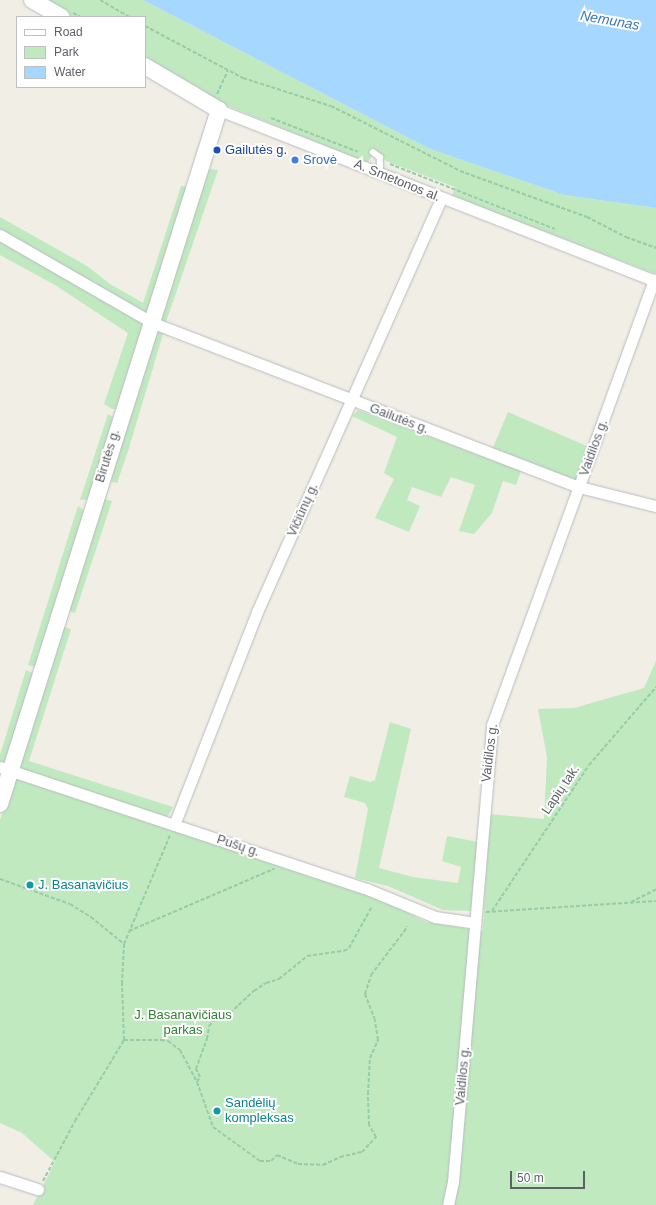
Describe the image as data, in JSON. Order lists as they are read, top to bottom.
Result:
{
  "streets": {
    "street": [
      "A. Smetonos al.",
      "Gailutės g.",
      "Vaidilos g.",
      "Birutės g.",
      "Vičiūnų g.",
      "Pušų g."
    ],
    "path": ["Lapių tak."]
  },
  "crossings": [
    ["A. Smetonos al.", "Vaidilos g."],
    ["A. Smetonos al.", "Birutės g."],
    ["A. Smetonos al.", "Vičiūnų g."],
    ["Gailutės g.", "Vaidilos g."],
    ["Gailutės g.", "Birutės g."],
    ["Gailutės g.", "Vičiūnų g."],
    ["Vaidilos g.", "Pušų g."],
    ["Birutės g.", "Pušų g."],
    ["Vičiūnų g.", "Pušų g."]
  ],
  "water": ["Nemunas"],
  "parks": ["J. Basanavičiaus parkas"],
  "places": [
    "Gailutės g.",
    "Srovė",
    "J. Basanavičius",
    "Sandėlių kompleksas"
  ],
  "legend": ["Road", "Park", "Water"],
  "scale_bar": "50 m"
}
